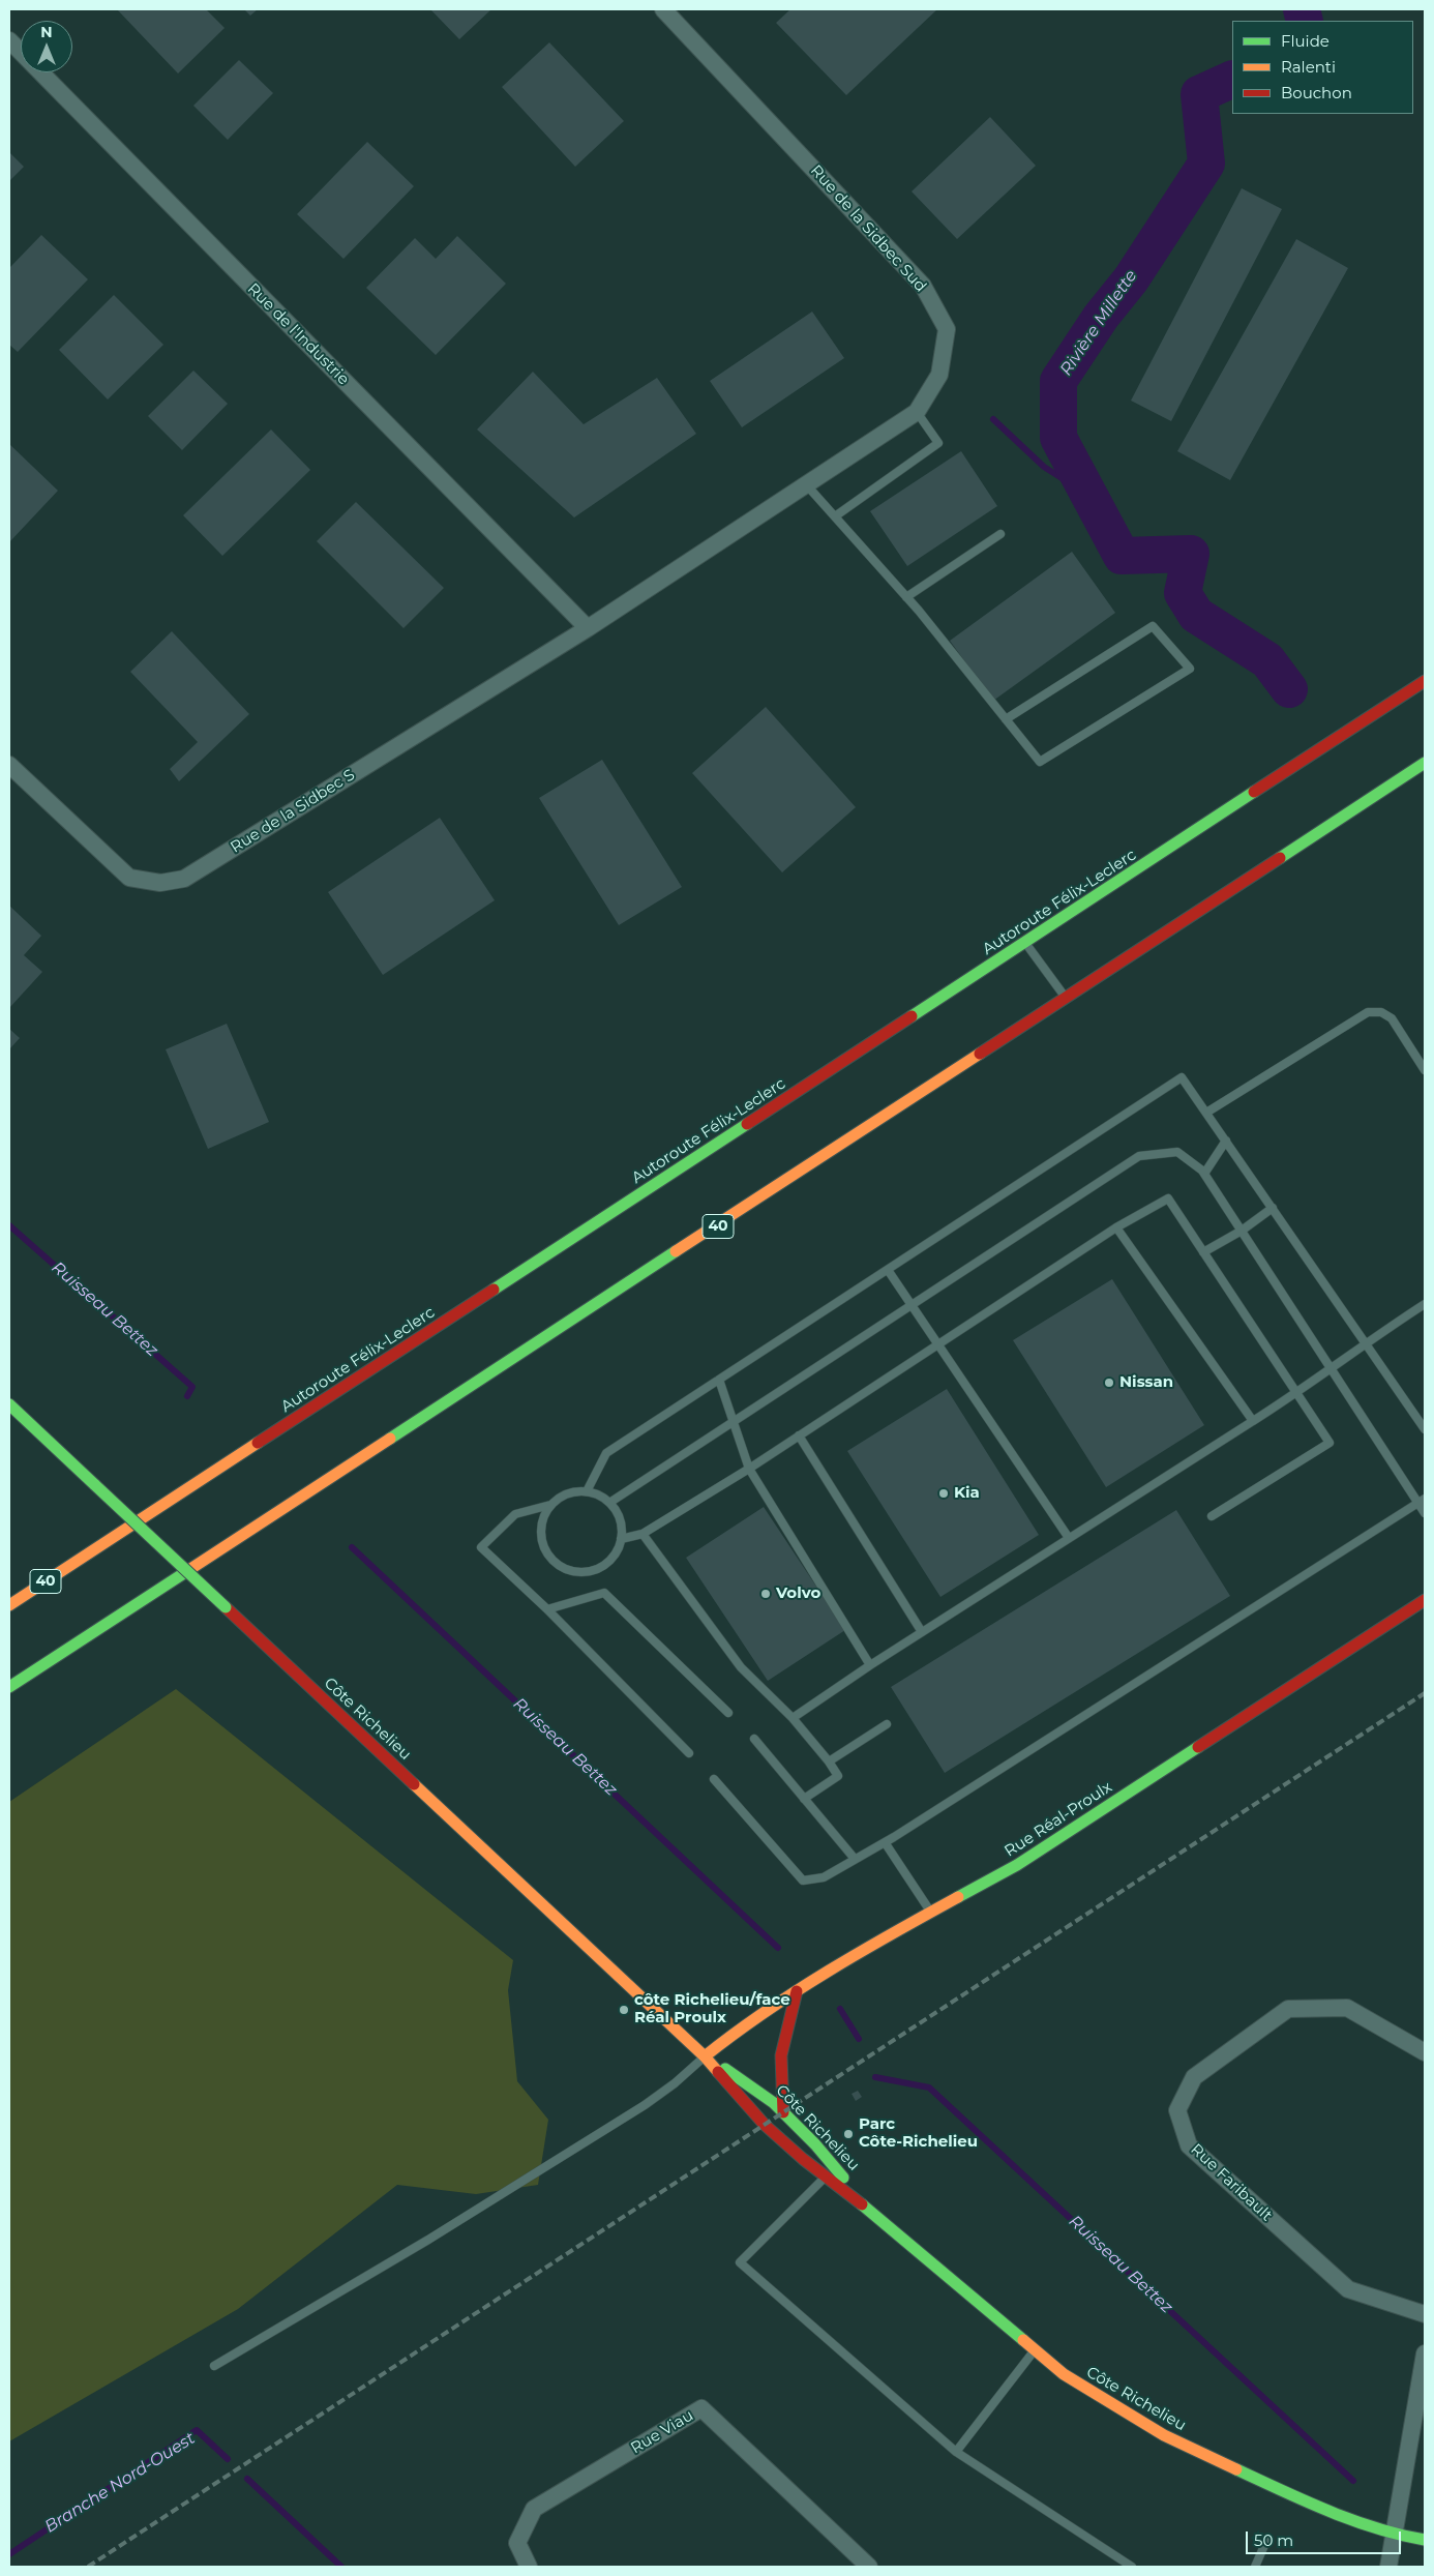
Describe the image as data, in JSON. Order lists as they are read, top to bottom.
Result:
{
  "streets": {
    "main road": [
      "Autoroute Félix-Leclerc",
      "40",
      "Côte Richelieu",
      "Rue Réal-Proulx"
    ],
    "street": [
      "Rue de la Sidbec Sud",
      "Rue de l'Industrie",
      "Rue de la Sidbec S",
      "Rue Faribault",
      "Rue Viau"
    ]
  },
  "crossings": [
    ["Rue de la Sidbec Sud", "Rue de l'Industrie"],
    ["Rue de la Sidbec Sud", "Rue de la Sidbec S"],
    ["Rue de l'Industrie", "Rue de la Sidbec S"],
    ["Côte Richelieu", "Rue Réal-Proulx"]
  ],
  "water": ["Rivière Millette", "Ruisseau Bettez", "Branche Nord-Ouest"],
  "places": [
    "Nissan",
    "Kia",
    "Volvo",
    "côte Richelieu/face Réal Proulx",
    "Parc Côte-Richelieu"
  ],
  "legend": ["Fluide", "Ralenti", "Bouchon"],
  "scale_bar": "50 m",
  "north": "top"
}
